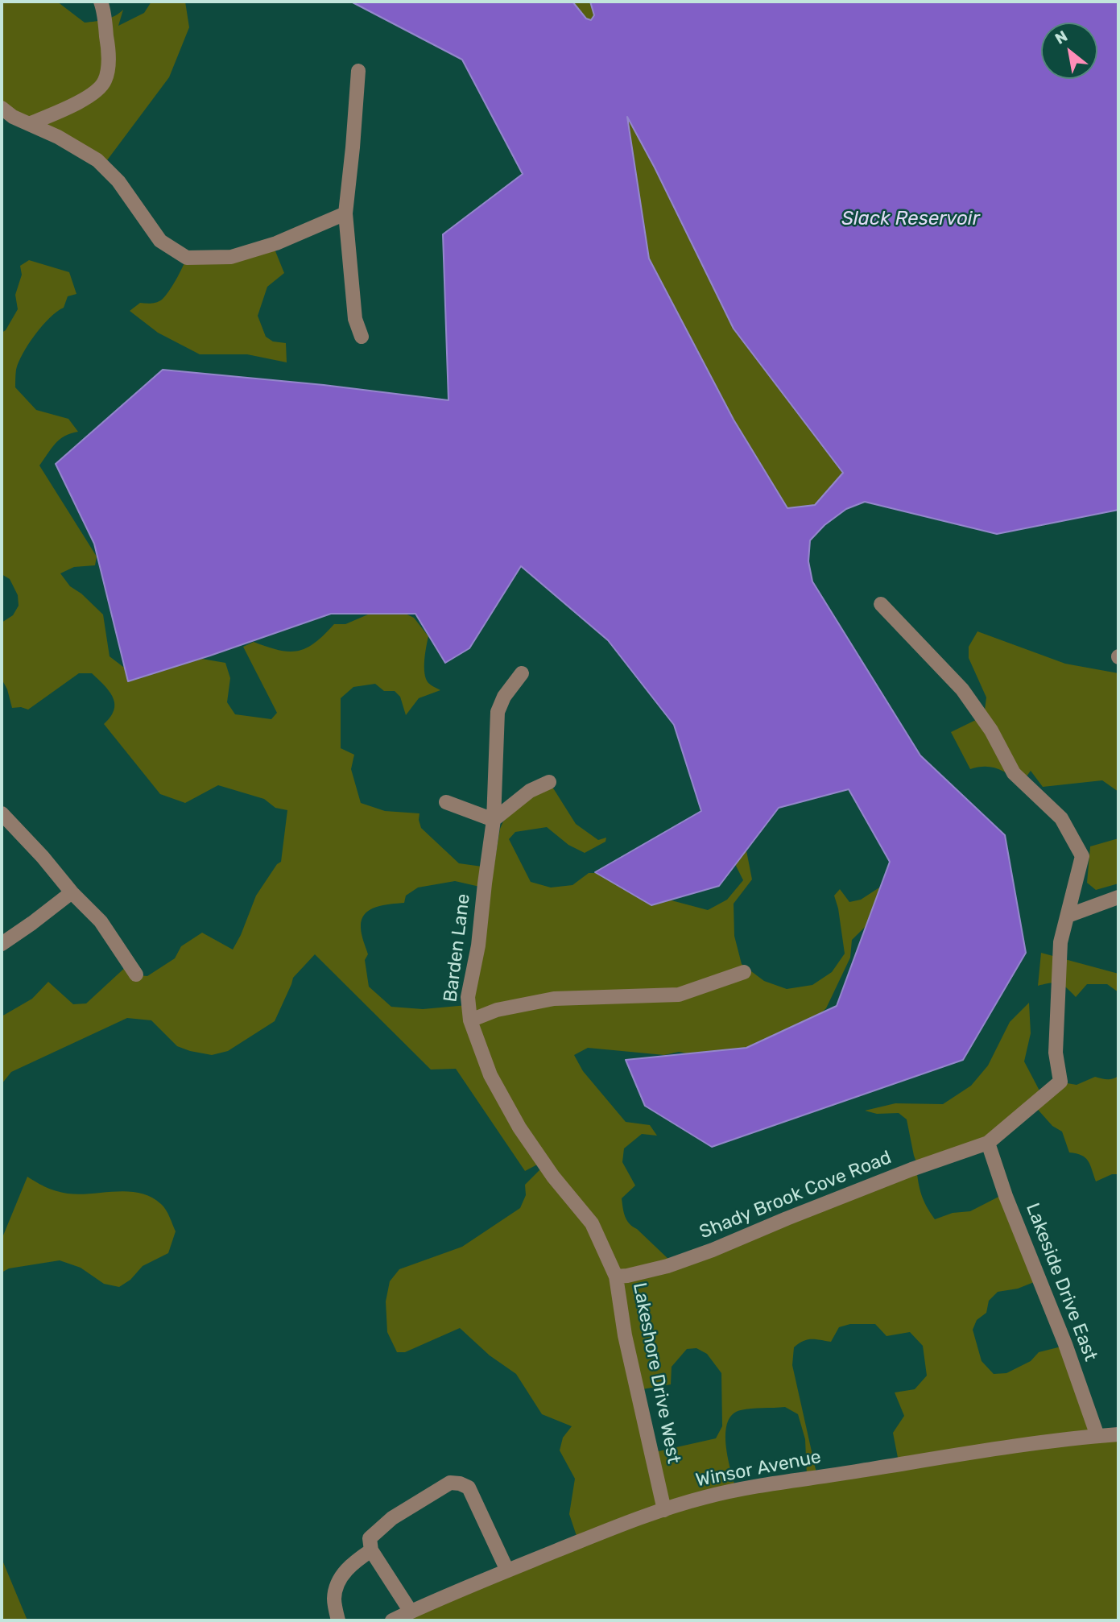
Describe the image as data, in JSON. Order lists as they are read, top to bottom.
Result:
{
  "streets": {
    "street": [
      "Barden Lane",
      "Shady Brook Cove Road",
      "Lakeside Drive East",
      "Lakeshore Drive West",
      "Winsor Avenue"
    ]
  },
  "crossings": [
    ["Barden Lane", "Shady Brook Cove Road"],
    ["Barden Lane", "Lakeshore Drive West"],
    ["Shady Brook Cove Road", "Lakeside Drive East"],
    ["Shady Brook Cove Road", "Lakeshore Drive West"],
    ["Lakeside Drive East", "Winsor Avenue"],
    ["Lakeshore Drive West", "Winsor Avenue"]
  ],
  "water": ["Slack Reservoir"],
  "north": "top left"
}
